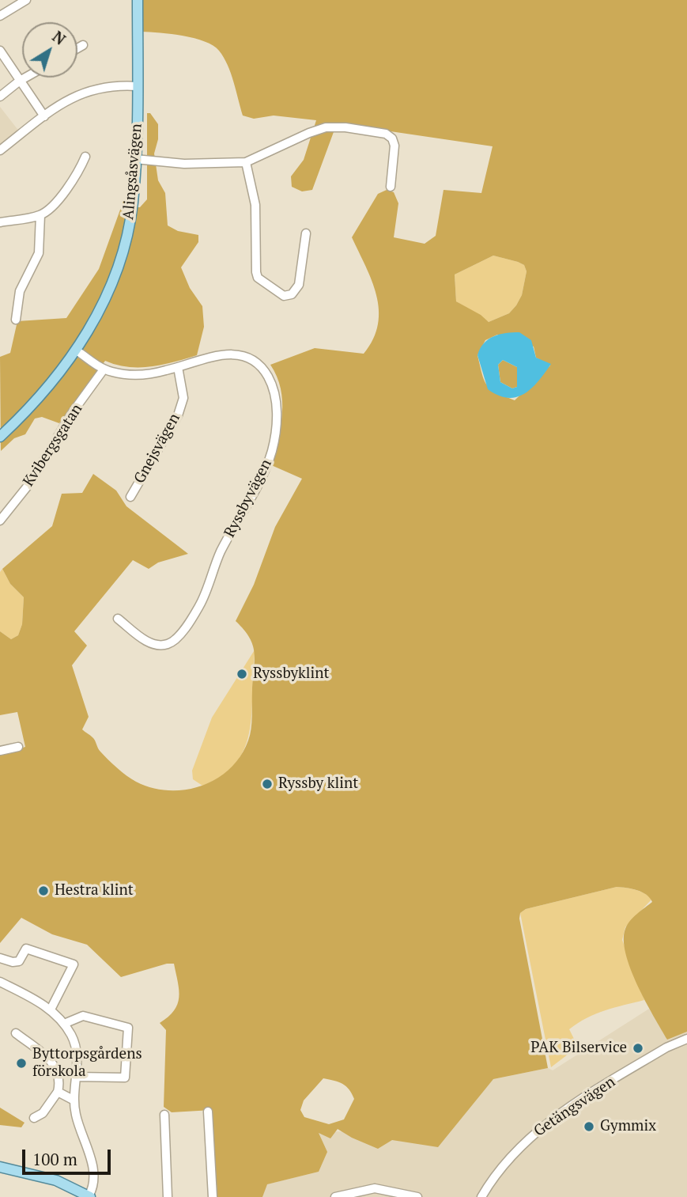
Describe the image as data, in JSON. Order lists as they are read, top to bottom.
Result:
{
  "streets": {
    "main road": ["Alingsåsvägen"],
    "street": [
      "Kvibergsgatan",
      "Gnejsvägen",
      "Ryssbyvägen",
      "Getängsvägen"
    ]
  },
  "crossings": [
    ["Alingsåsvägen", "Ryssbyvägen"],
    ["Kvibergsgatan", "Ryssbyvägen"],
    ["Gnejsvägen", "Ryssbyvägen"]
  ],
  "places": [
    "Ryssbyklint",
    "Ryssby klint",
    "Hestra klint",
    "PAK Bilservice",
    "Byttorpsgårdens förskola",
    "Gymmix"
  ],
  "scale_bar": "100 m",
  "north": "top right"
}
